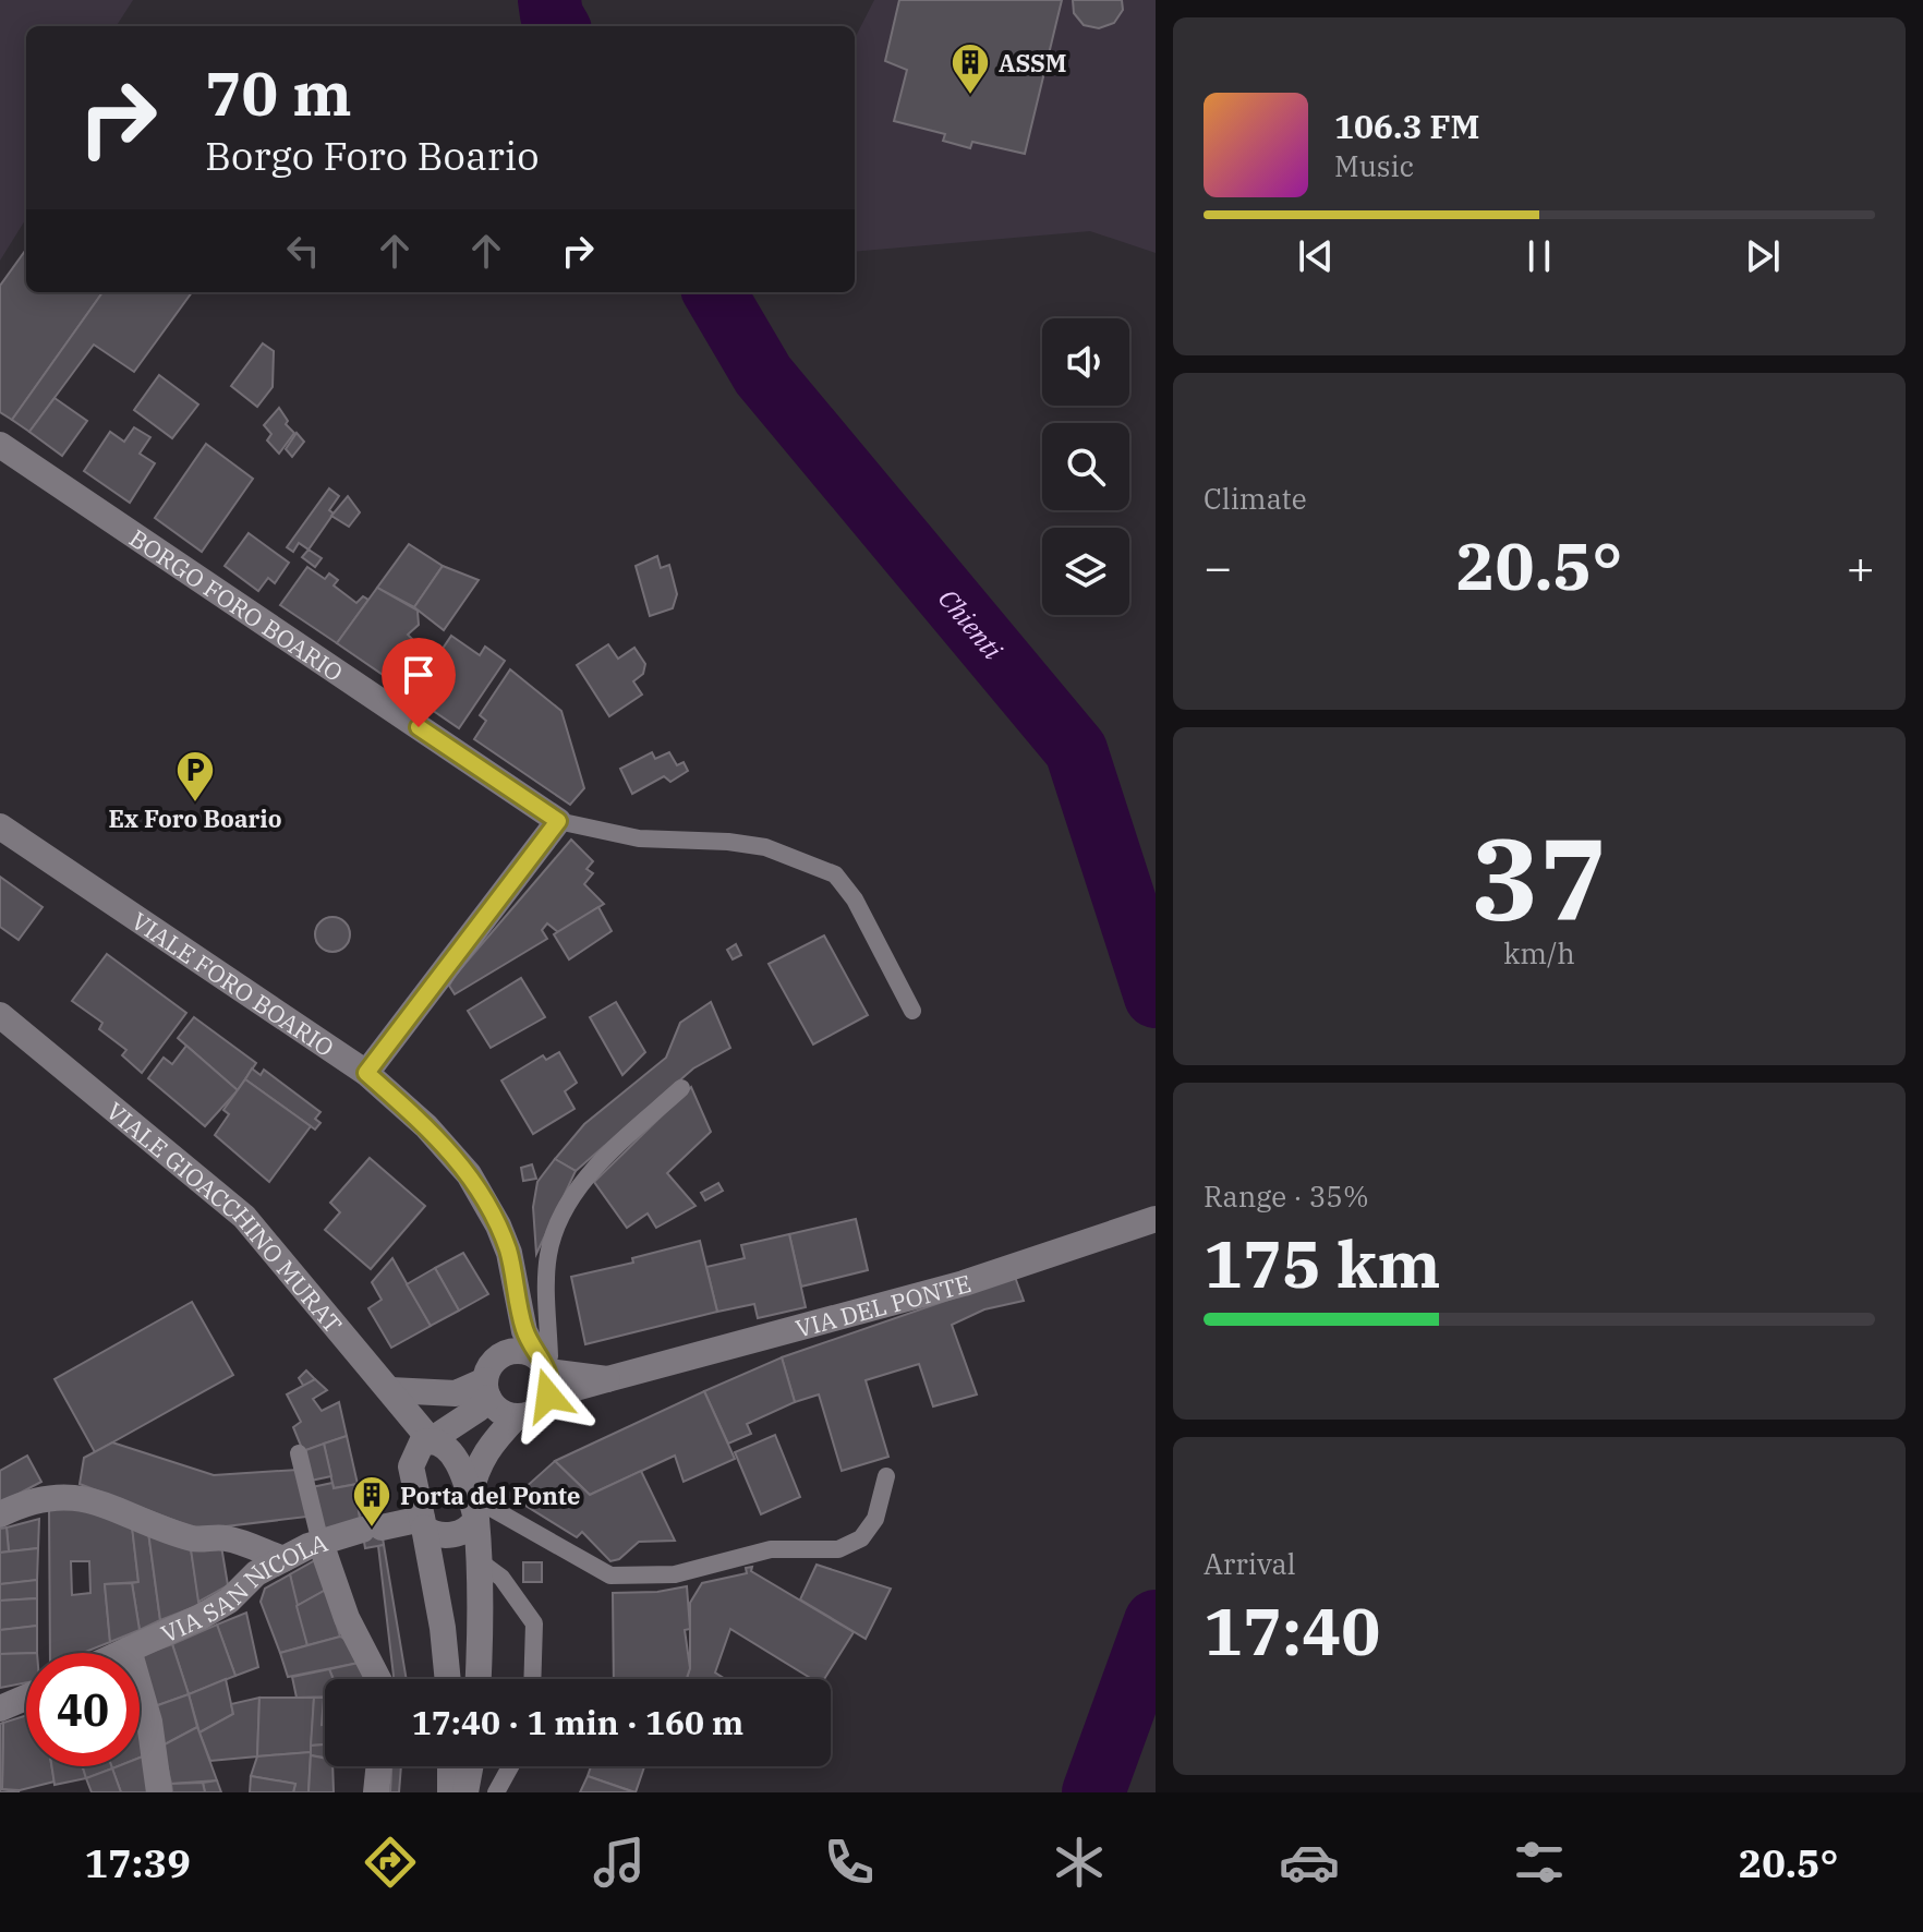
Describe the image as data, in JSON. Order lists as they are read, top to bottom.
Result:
{
  "streets": {
    "street": [
      "BORGO FORO BOARIO",
      "VIALE FORO BOARIO",
      "VIALE GIOACCHINO MURAT",
      "VIA DEL PONTE",
      "VIA SAN NICOLA"
    ]
  },
  "crossings": [
    ["VIALE FORO BOARIO", "VIA DEL PONTE"],
    ["VIALE GIOACCHINO MURAT", "VIA SAN NICOLA"]
  ],
  "water": ["Chienti"],
  "places": {
    "building": ["ASSM", "Porta del Ponte"],
    "parking": ["Ex Foro Boario"]
  },
  "page": {
    "turn": ["70 m", "Borgo Foro Boario"],
    "song": ["106.3 FM", "Music"],
    "tile": [
      "Climate",
      ["37", "km/h"],
      ["Range · 35%", "175 km"],
      ["Arrival", "17:40"]
    ],
    "heat": ["−", "20.5°", "+"],
    "limit": "40",
    "trip": "17:40 · 1 min · 160 m",
    "tabs": ["17:39", "20.5°"]
  }
}
